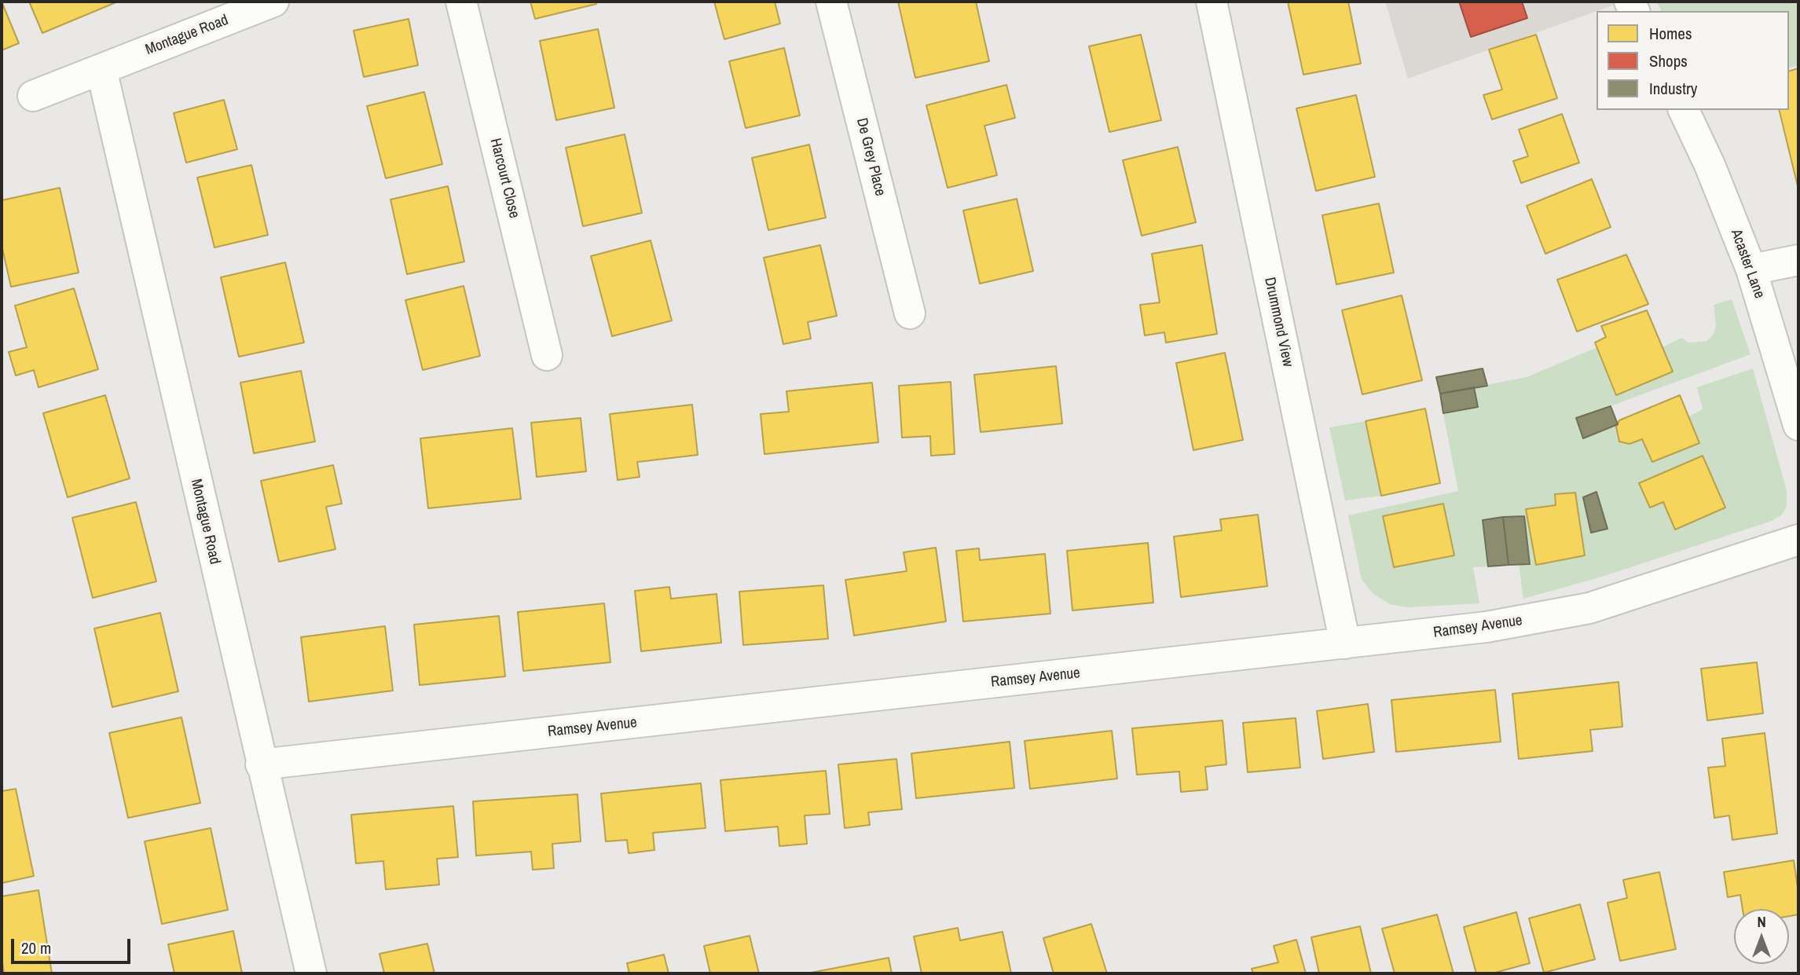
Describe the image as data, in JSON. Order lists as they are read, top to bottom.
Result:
{
  "streets": {
    "street": [
      "Montague Road",
      "De Grey Place",
      "Harcourt Close",
      "Acaster Lane",
      "Drummond View",
      "Ramsey Avenue"
    ]
  },
  "crossings": [
    ["Montague Road", "Ramsey Avenue"],
    ["Drummond View", "Ramsey Avenue"]
  ],
  "legend": ["Homes", "Shops", "Industry"],
  "scale_bar": "20 m",
  "north": "top"
}
